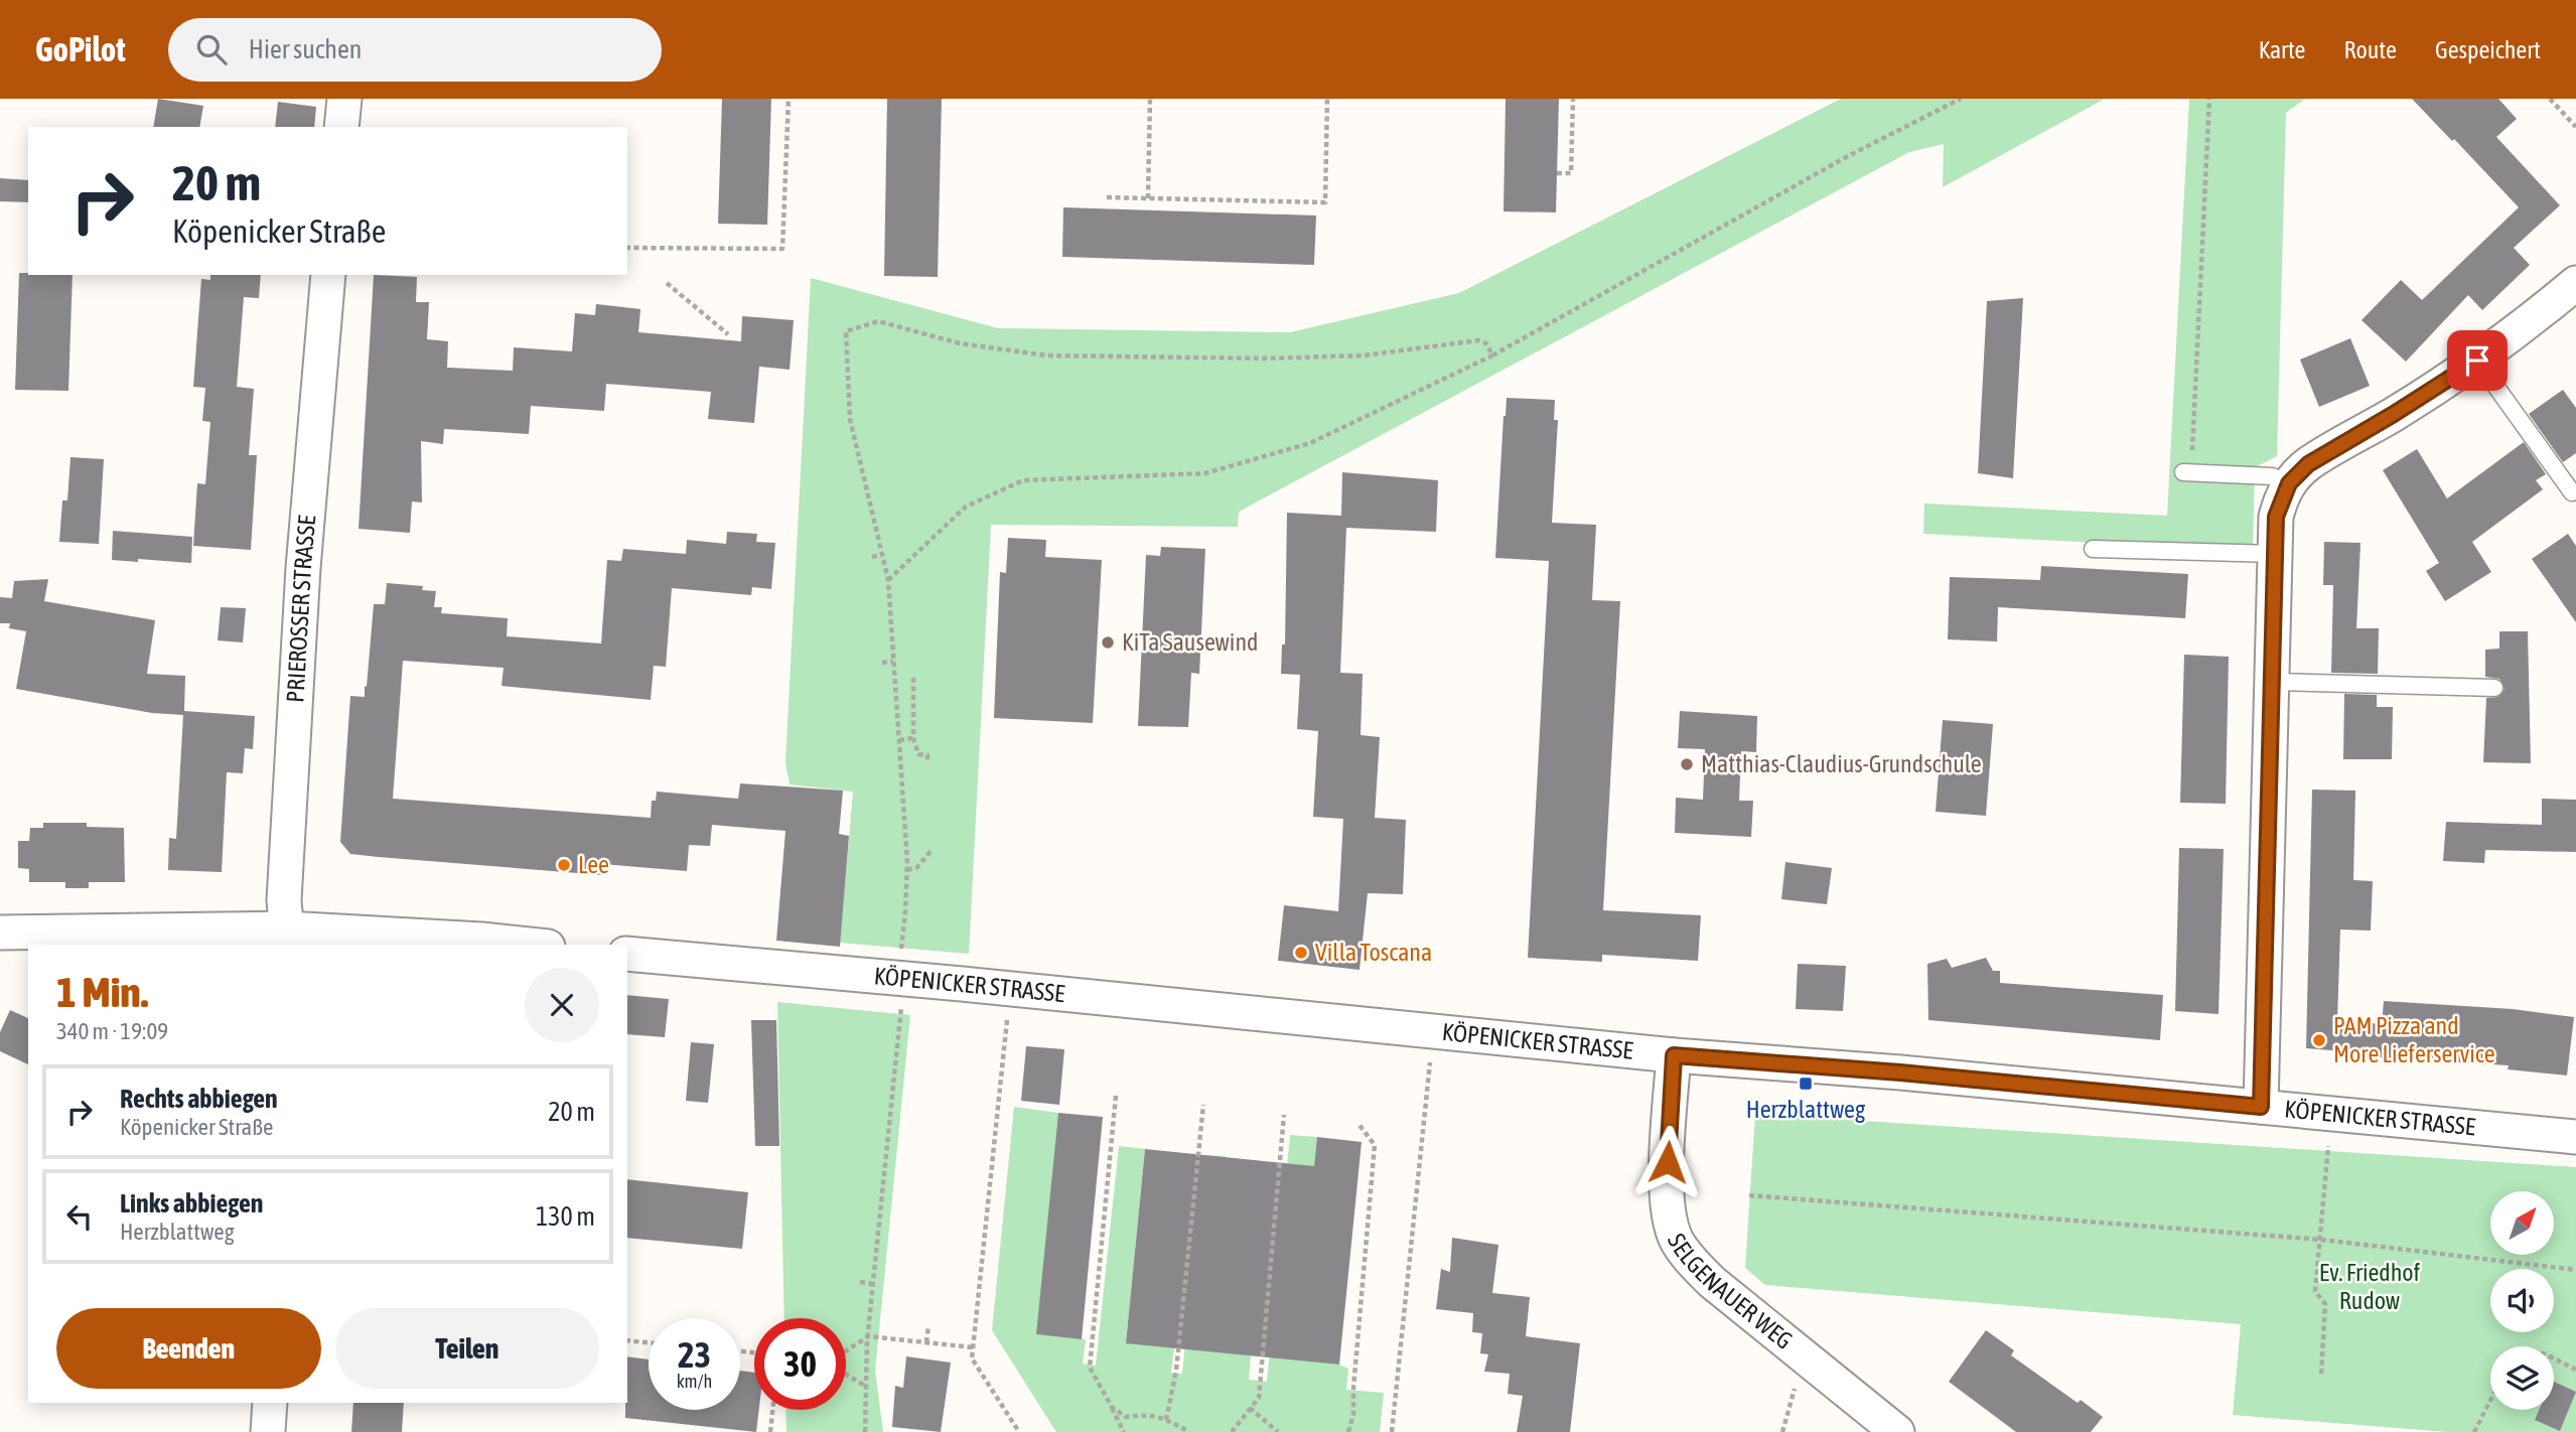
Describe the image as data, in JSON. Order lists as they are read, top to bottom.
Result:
{
  "streets": {
    "street": ["PRIEROSSER STRASSE", "KÖPENICKER STRASSE", "SELGENAUER WEG"]
  },
  "crossings": [
    ["KÖPENICKER STRASSE", "SELGENAUER WEG"]
  ],
  "parks": ["Ev. Friedhof Rudow"],
  "places": {
    "other": [
      "KiTa Sausewind",
      "Matthias-Claudius-Grundschule",
      "Lee",
      "Villa Toscana",
      "PAM Pizza and More Lieferservice"
    ],
    "transit": ["Herzblattweg"]
  },
  "north": "top right",
  "page": {
    "header": "GoPilot",
    "search": "Hier suchen",
    "nav": ["Karte", "Route", "Gespeichert"],
    "turn": ["20 m", "Köpenicker Straße"],
    "heading": ["1 Min.", "340 m · 19:09"],
    "list": [
      {
        "name": "Rechts abbiegen",
        "note": "Köpenicker Straße",
        "value": "20 m"
      },
      {
        "name": "Links abbiegen",
        "note": "Herzblattweg",
        "value": "130 m"
      }
    ],
    "buttons": ["Beenden", "Teilen"],
    "speed": "23 km/h",
    "limit": "30"
  }
}
